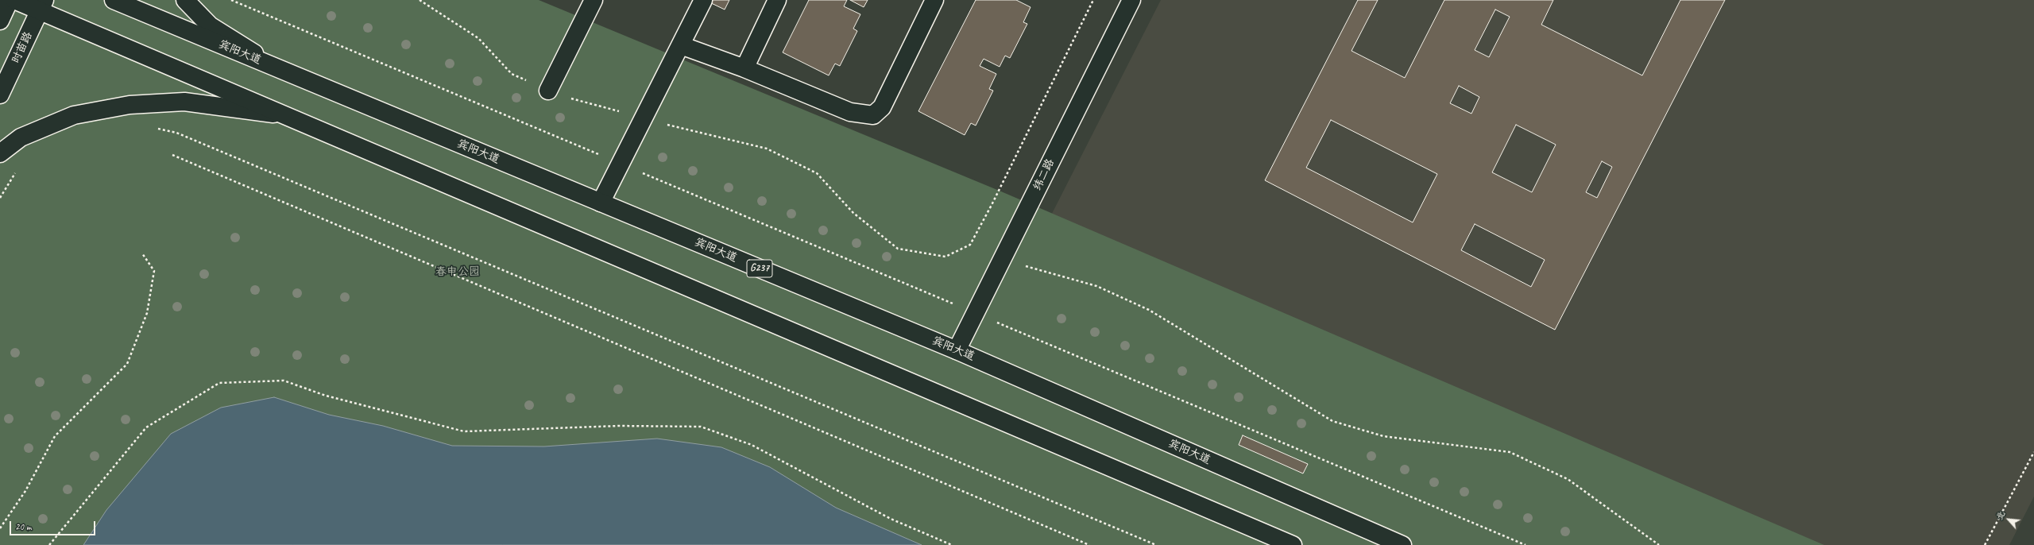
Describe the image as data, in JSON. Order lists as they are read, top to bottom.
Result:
{
  "streets": {
    "main road": [
      "时苗路",
      "宾阳大道",
      "纬二路",
      "G237"
    ]
  },
  "crossings": [
    ["宾阳大道", "纬二路"]
  ],
  "parks": ["春申公园"],
  "scale_bar": "20 m",
  "north": "top left"
}
